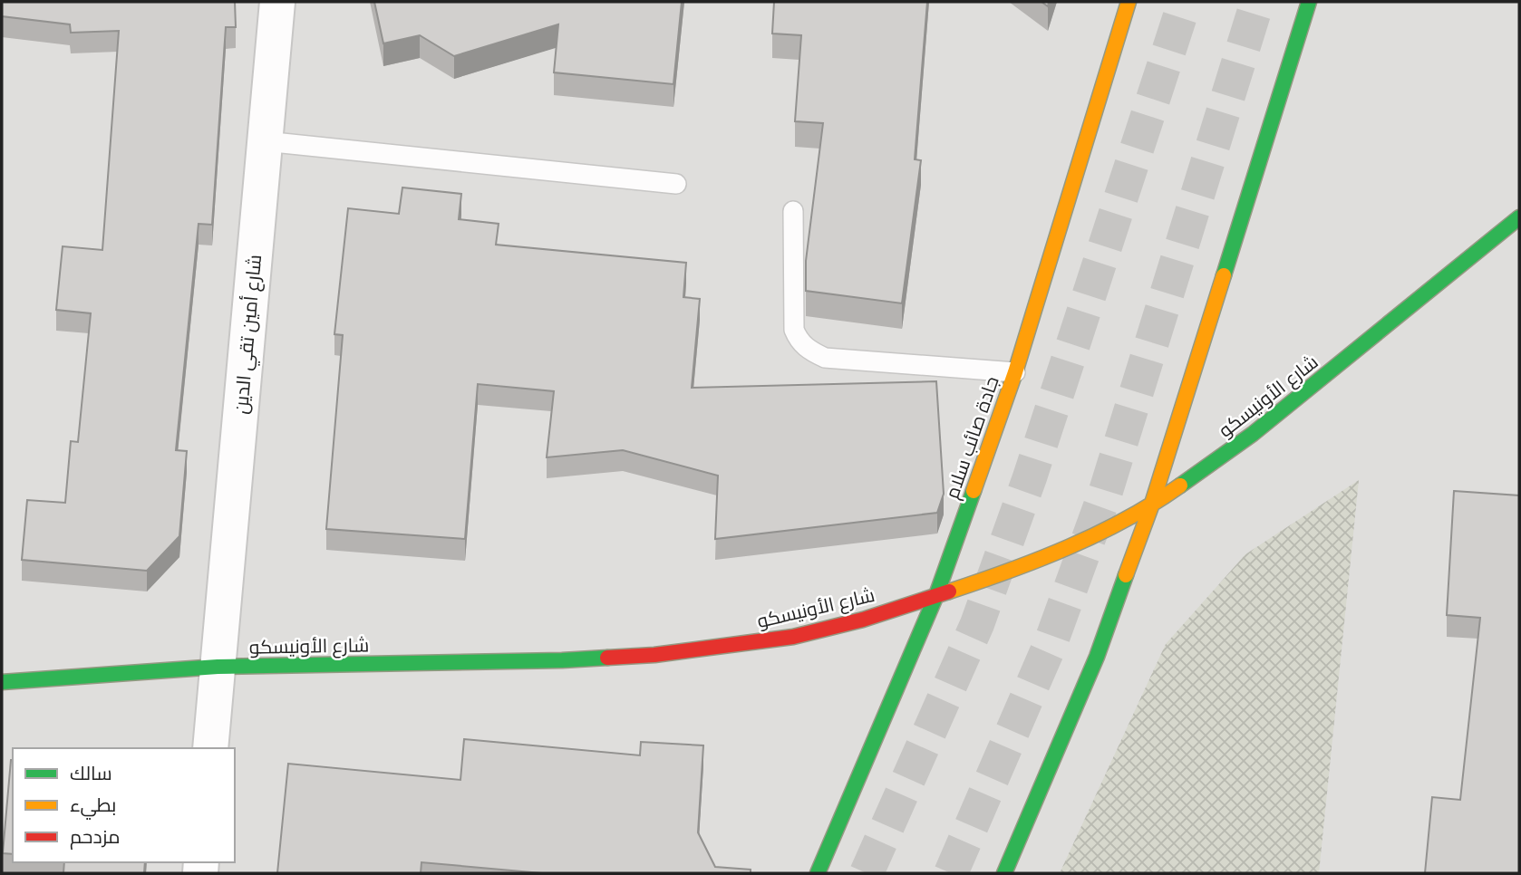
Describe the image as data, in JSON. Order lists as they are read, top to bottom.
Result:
{
  "streets": {
    "main road": ["شارع الأونيسكو", "جادة صائب سلام"],
    "street": ["شارع أمين تقي الدين"]
  },
  "crossings": [
    ["شارع أمين تقي الدين", "شارع الأونيسكو"],
    ["شارع الأونيسكو", "جادة صائب سلام"]
  ],
  "legend": ["سالك", "بطيء", "مزدحم"]
}
